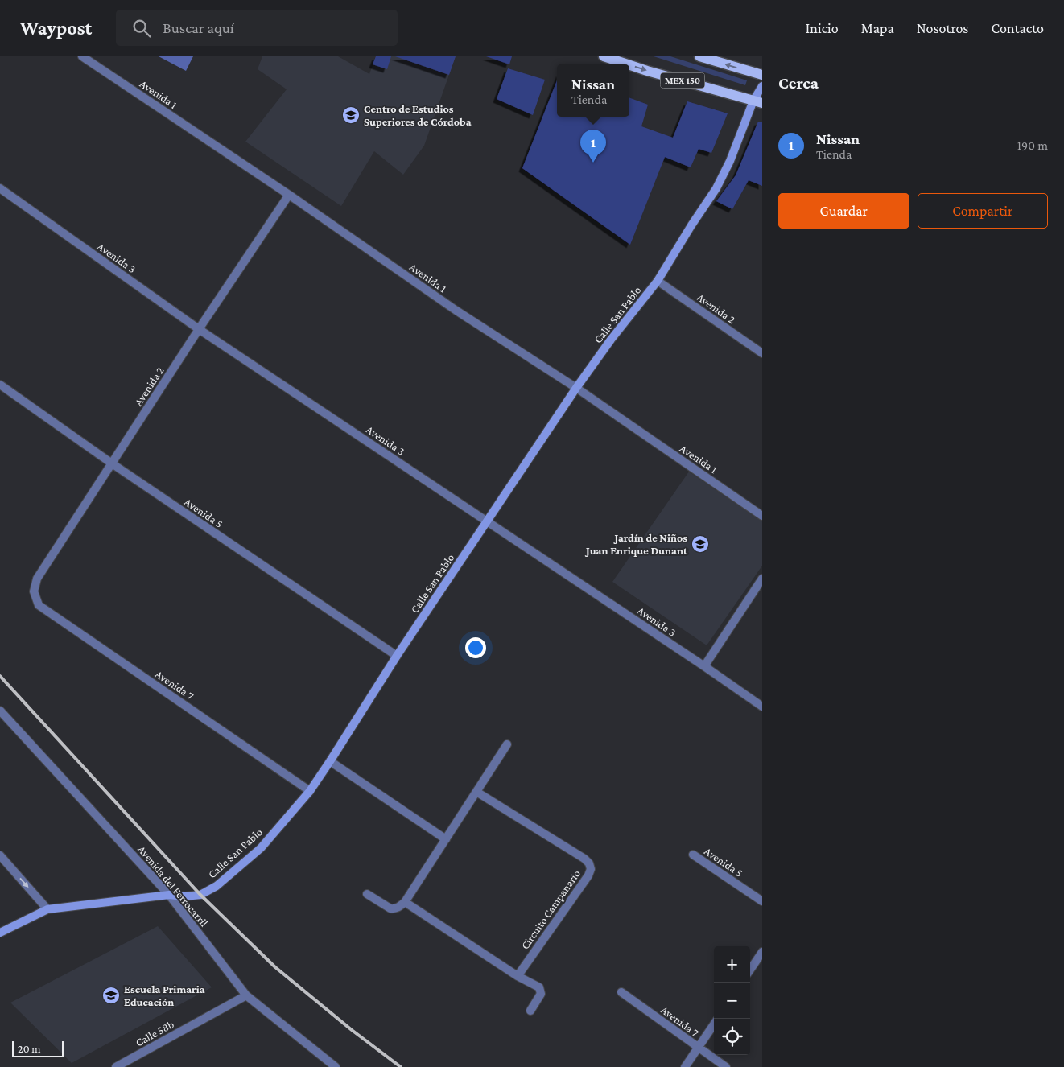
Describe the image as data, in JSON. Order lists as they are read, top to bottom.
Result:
{
  "streets": {
    "main road": ["MEX 150"],
    "street": [
      "Avenida 1",
      "Avenida 3",
      "Avenida 2",
      "Calle San Pablo",
      "Avenida 5",
      "Avenida 7",
      "Avenida del Ferrocarril",
      "Circuito Campanario",
      "Calle 58b"
    ]
  },
  "crossings": [
    ["MEX 150", "Calle San Pablo"],
    ["Avenida 1", "Avenida 2"],
    ["Avenida 1", "Calle San Pablo"],
    ["Avenida 3", "Avenida 2"],
    ["Avenida 3", "Calle San Pablo"],
    ["Avenida 2", "Calle San Pablo"],
    ["Avenida 2", "Avenida 5"],
    ["Avenida 2", "Avenida 7"],
    ["Calle San Pablo", "Avenida 5"],
    ["Calle San Pablo", "Avenida 7"],
    ["Calle San Pablo", "Avenida del Ferrocarril"],
    ["Avenida del Ferrocarril", "Calle 58b"]
  ],
  "places": {
    "school or university": ["Centro de Estudios Superiores de Córdoba", "Jardín de Niños Juan Enrique Dunant", "Escuela Primaria Educación"]
  },
  "scale_bar": "20 m",
  "page": {
    "header": "Waypost",
    "search": "Buscar aquí",
    "nav": [
      "Inicio",
      "Mapa",
      "Nosotros",
      "Contacto"
    ],
    "heading": "Cerca",
    "popup": ["Nissan", "Tienda"],
    "list": [
      {
        "mark": "1",
        "name": "Nissan",
        "note": "Tienda",
        "value": "190 m"
      }
    ],
    "pins": "1",
    "buttons": ["Guardar", "Compartir"],
    "map_buttons": ["+", "−"],
    "scale": "20 m"
  }
}
